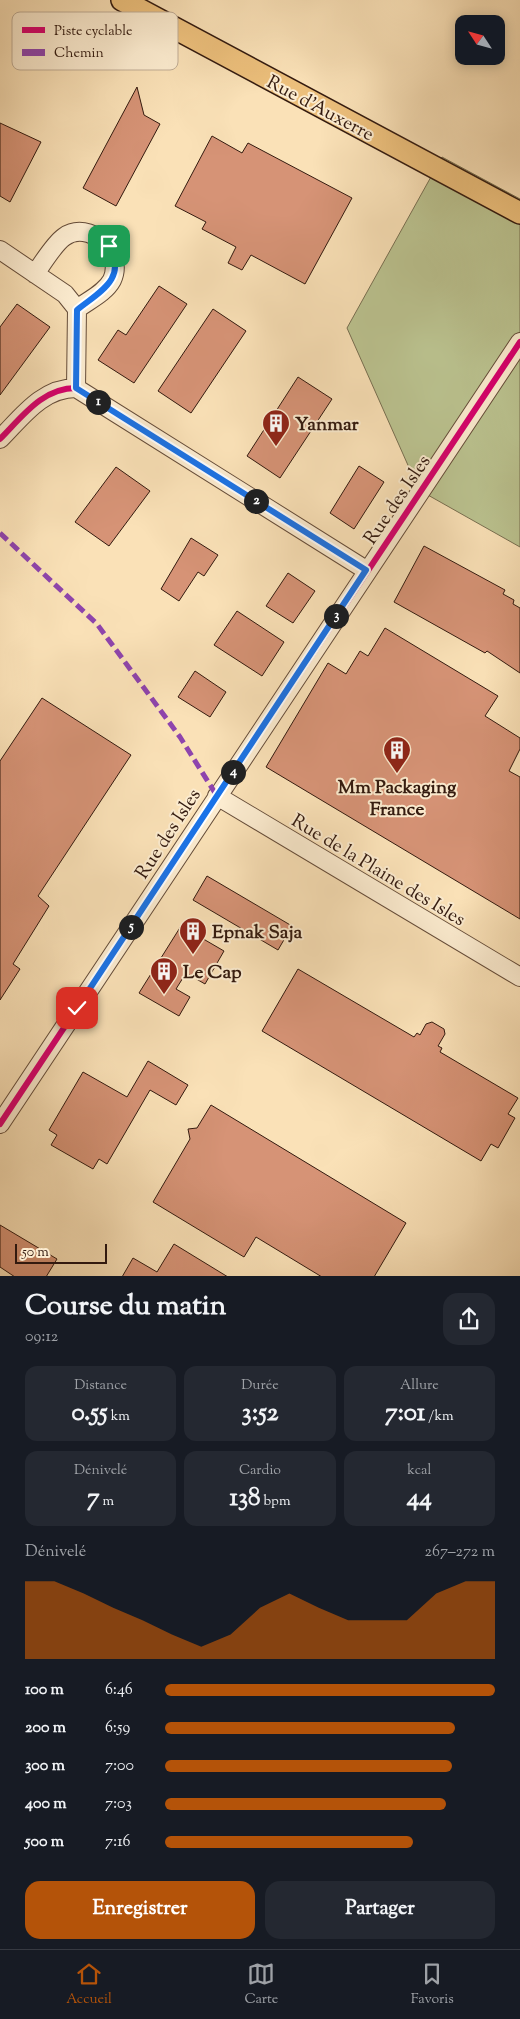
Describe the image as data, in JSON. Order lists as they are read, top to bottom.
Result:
{
  "streets": {
    "main road": ["Rue d'Auxerre"],
    "street": ["Rue des Isles", "Rue de la Plaine des Isles"]
  },
  "crossings": [
    ["Rue des Isles", "Rue de la Plaine des Isles"]
  ],
  "places": {
    "building": [
      "Yanmar",
      "Mm Packaging France",
      "Epnak Saja",
      "Le Cap"
    ]
  },
  "legend": ["Piste cyclable", "Chemin"],
  "scale_bar": "50 m",
  "north": "top left",
  "page": {
    "pins": [
      "1",
      "2",
      "3",
      "4",
      "5"
    ],
    "scale": "50 m",
    "heading": ["Course du matin", "09:12"],
    "stats": [
      ["Distance", "0.55 km"],
      ["Durée", "3:52"],
      ["Allure", "7:01 /km"],
      ["Dénivelé", "7 m"],
      ["Cardio", "138 bpm"],
      ["kcal", "44"]
    ],
    "chart": ["Dénivelé", "267–272 m"],
    "list": [
      {
        "name": "100 m",
        "note": "6:46"
      },
      {
        "name": "200 m",
        "note": "6:59"
      },
      {
        "name": "300 m",
        "note": "7:00"
      },
      {
        "name": "400 m",
        "note": "7:03"
      },
      {
        "name": "500 m",
        "note": "7:16"
      }
    ],
    "buttons": ["Enregistrer", "Partager"],
    "tabs": ["Accueil", "Carte", "Favoris"]
  }
}
